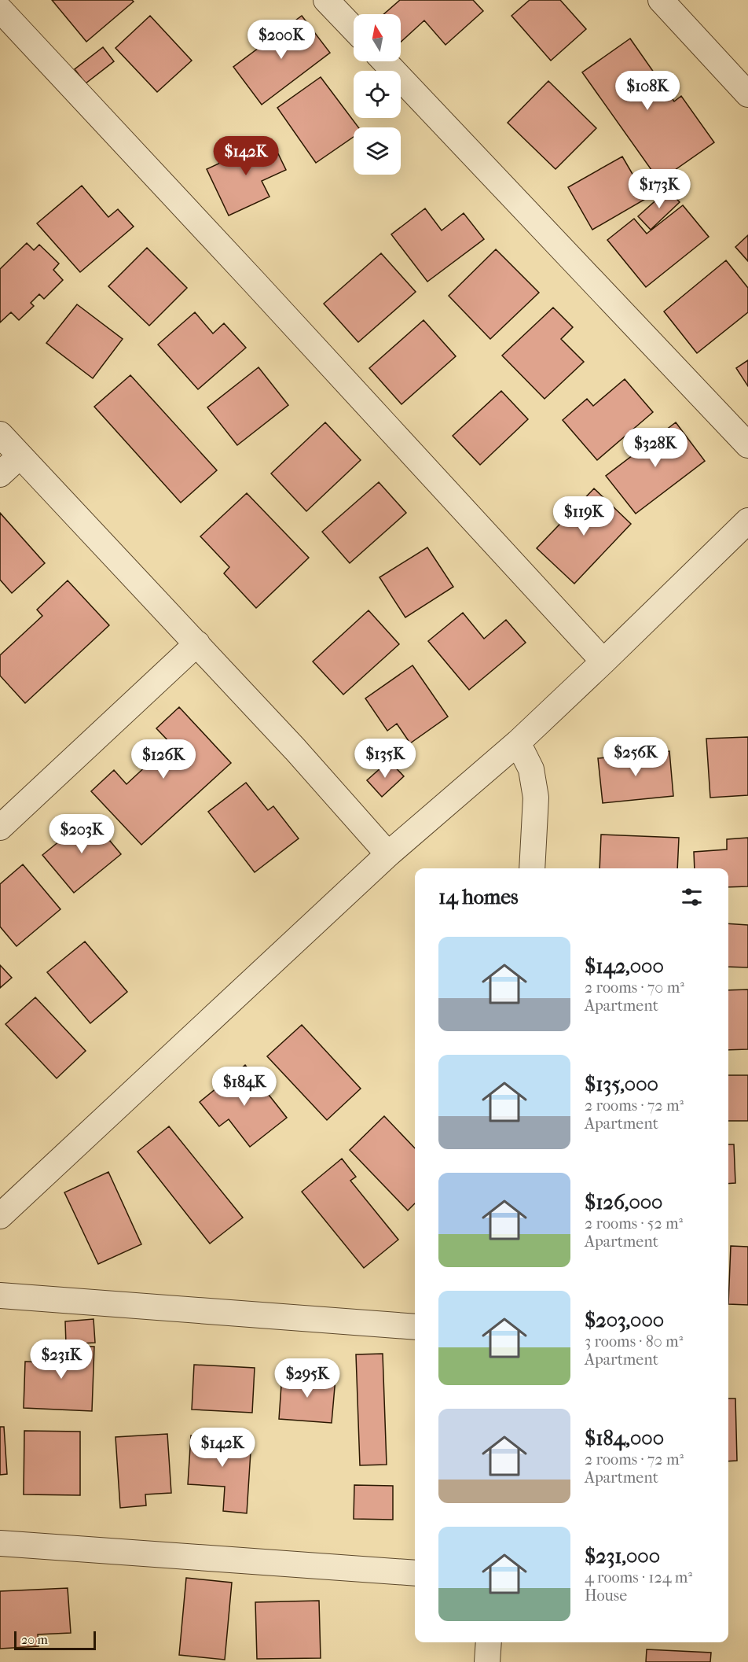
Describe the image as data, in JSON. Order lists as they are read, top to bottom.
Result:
{
  "scale_bar": "20 m",
  "north": "top",
  "page": {
    "price": [
      "$200K",
      "$108K",
      "$142K",
      "$173K",
      "$328K",
      "$119K",
      "$256K",
      "$135K",
      "$126K",
      "$203K",
      "$184K",
      "$231K",
      "$295K",
      "$142K"
    ],
    "heading": "14 homes",
    "list": [
      {
        "name": "$142,000",
        "note": "2 rooms · 70 m² · Apartment"
      },
      {
        "name": "$135,000",
        "note": "2 rooms · 72 m² · Apartment"
      },
      {
        "name": "$126,000",
        "note": "2 rooms · 52 m² · Apartment"
      },
      {
        "name": "$203,000",
        "note": "3 rooms · 80 m² · Apartment"
      },
      {
        "name": "$184,000",
        "note": "2 rooms · 72 m² · Apartment"
      },
      {
        "name": "$231,000",
        "note": "4 rooms · 124 m² · House"
      }
    ],
    "scale": "20 m"
  }
}
